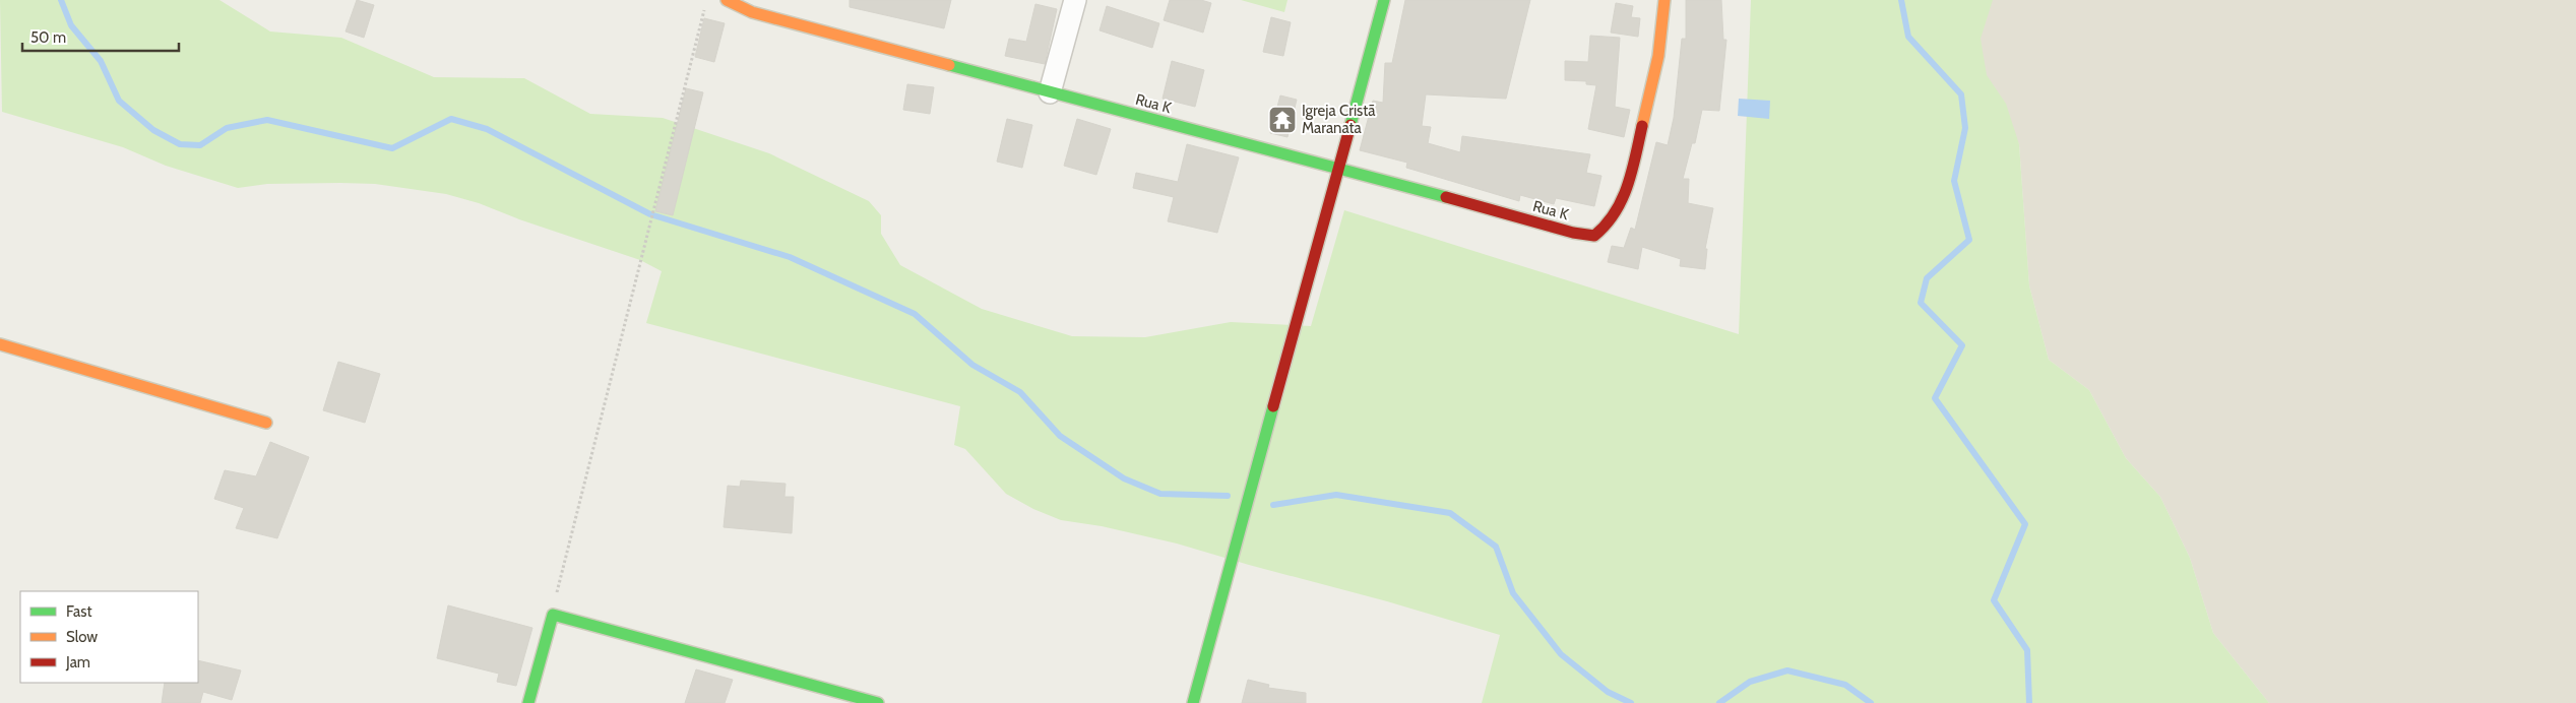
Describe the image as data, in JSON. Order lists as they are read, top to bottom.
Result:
{
  "streets": {
    "street": ["Rua K"]
  },
  "places": {
    "temple": ["Igreja Cristã Maranata"]
  },
  "legend": ["Fast", "Slow", "Jam"],
  "scale_bar": "50 m"
}
